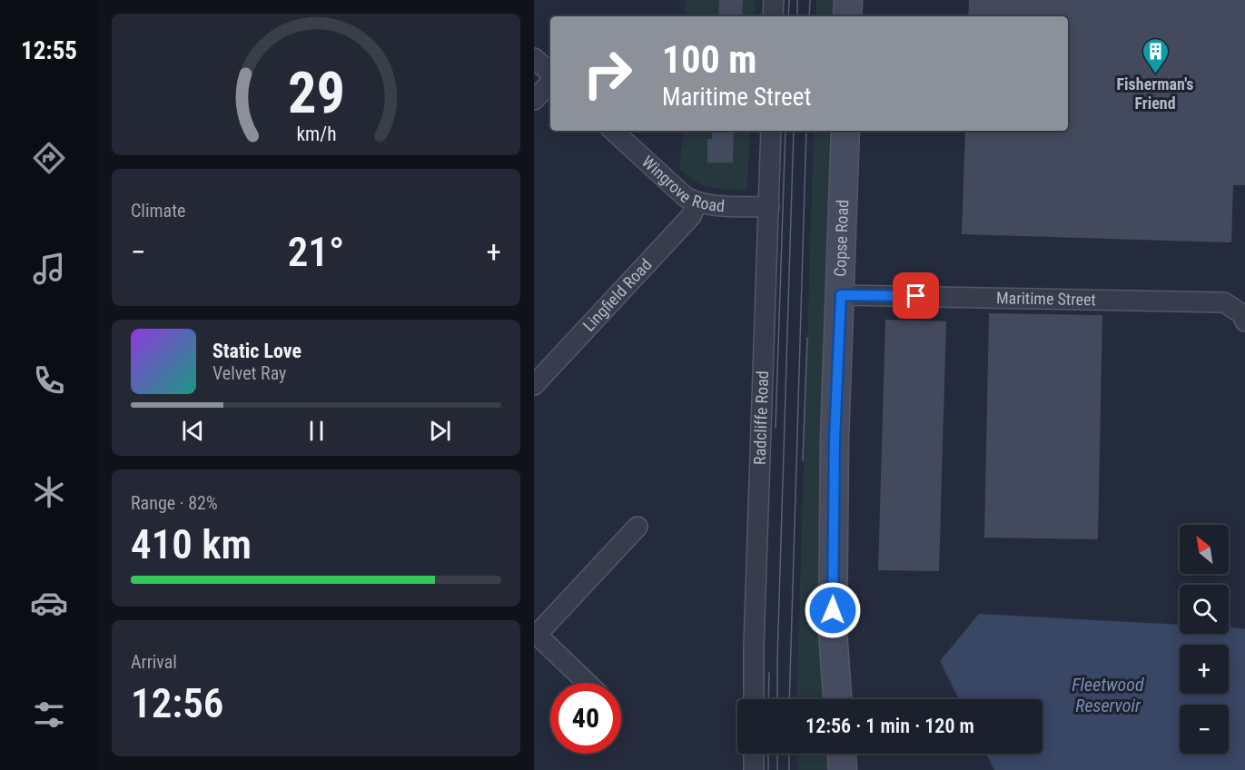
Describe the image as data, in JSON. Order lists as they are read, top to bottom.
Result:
{
  "streets": {
    "street": [
      "Wingrove Road",
      "Copse Road",
      "Lingfield Road",
      "Maritime Street",
      "Radcliffe Road"
    ]
  },
  "crossings": [
    ["Wingrove Road", "Lingfield Road"],
    ["Wingrove Road", "Radcliffe Road"],
    ["Copse Road", "Maritime Street"]
  ],
  "water": ["Fleetwood Reservoir"],
  "places": {
    "building": ["Fisherman's Friend"]
  },
  "north": "top left",
  "page": {
    "tabs": "12:55",
    "turn": ["100 m", "Maritime Street"],
    "tile": [
      "Climate",
      ["Range · 82%", "410 km"],
      ["Arrival", "12:56"]
    ],
    "heat": ["−", "21°", "+"],
    "song": ["Static Love", "Velvet Ray"],
    "map_buttons": ["+", "−"],
    "limit": "40",
    "trip": "12:56 · 1 min · 120 m",
    "gauge": ["29", "km/h"]
  }
}
